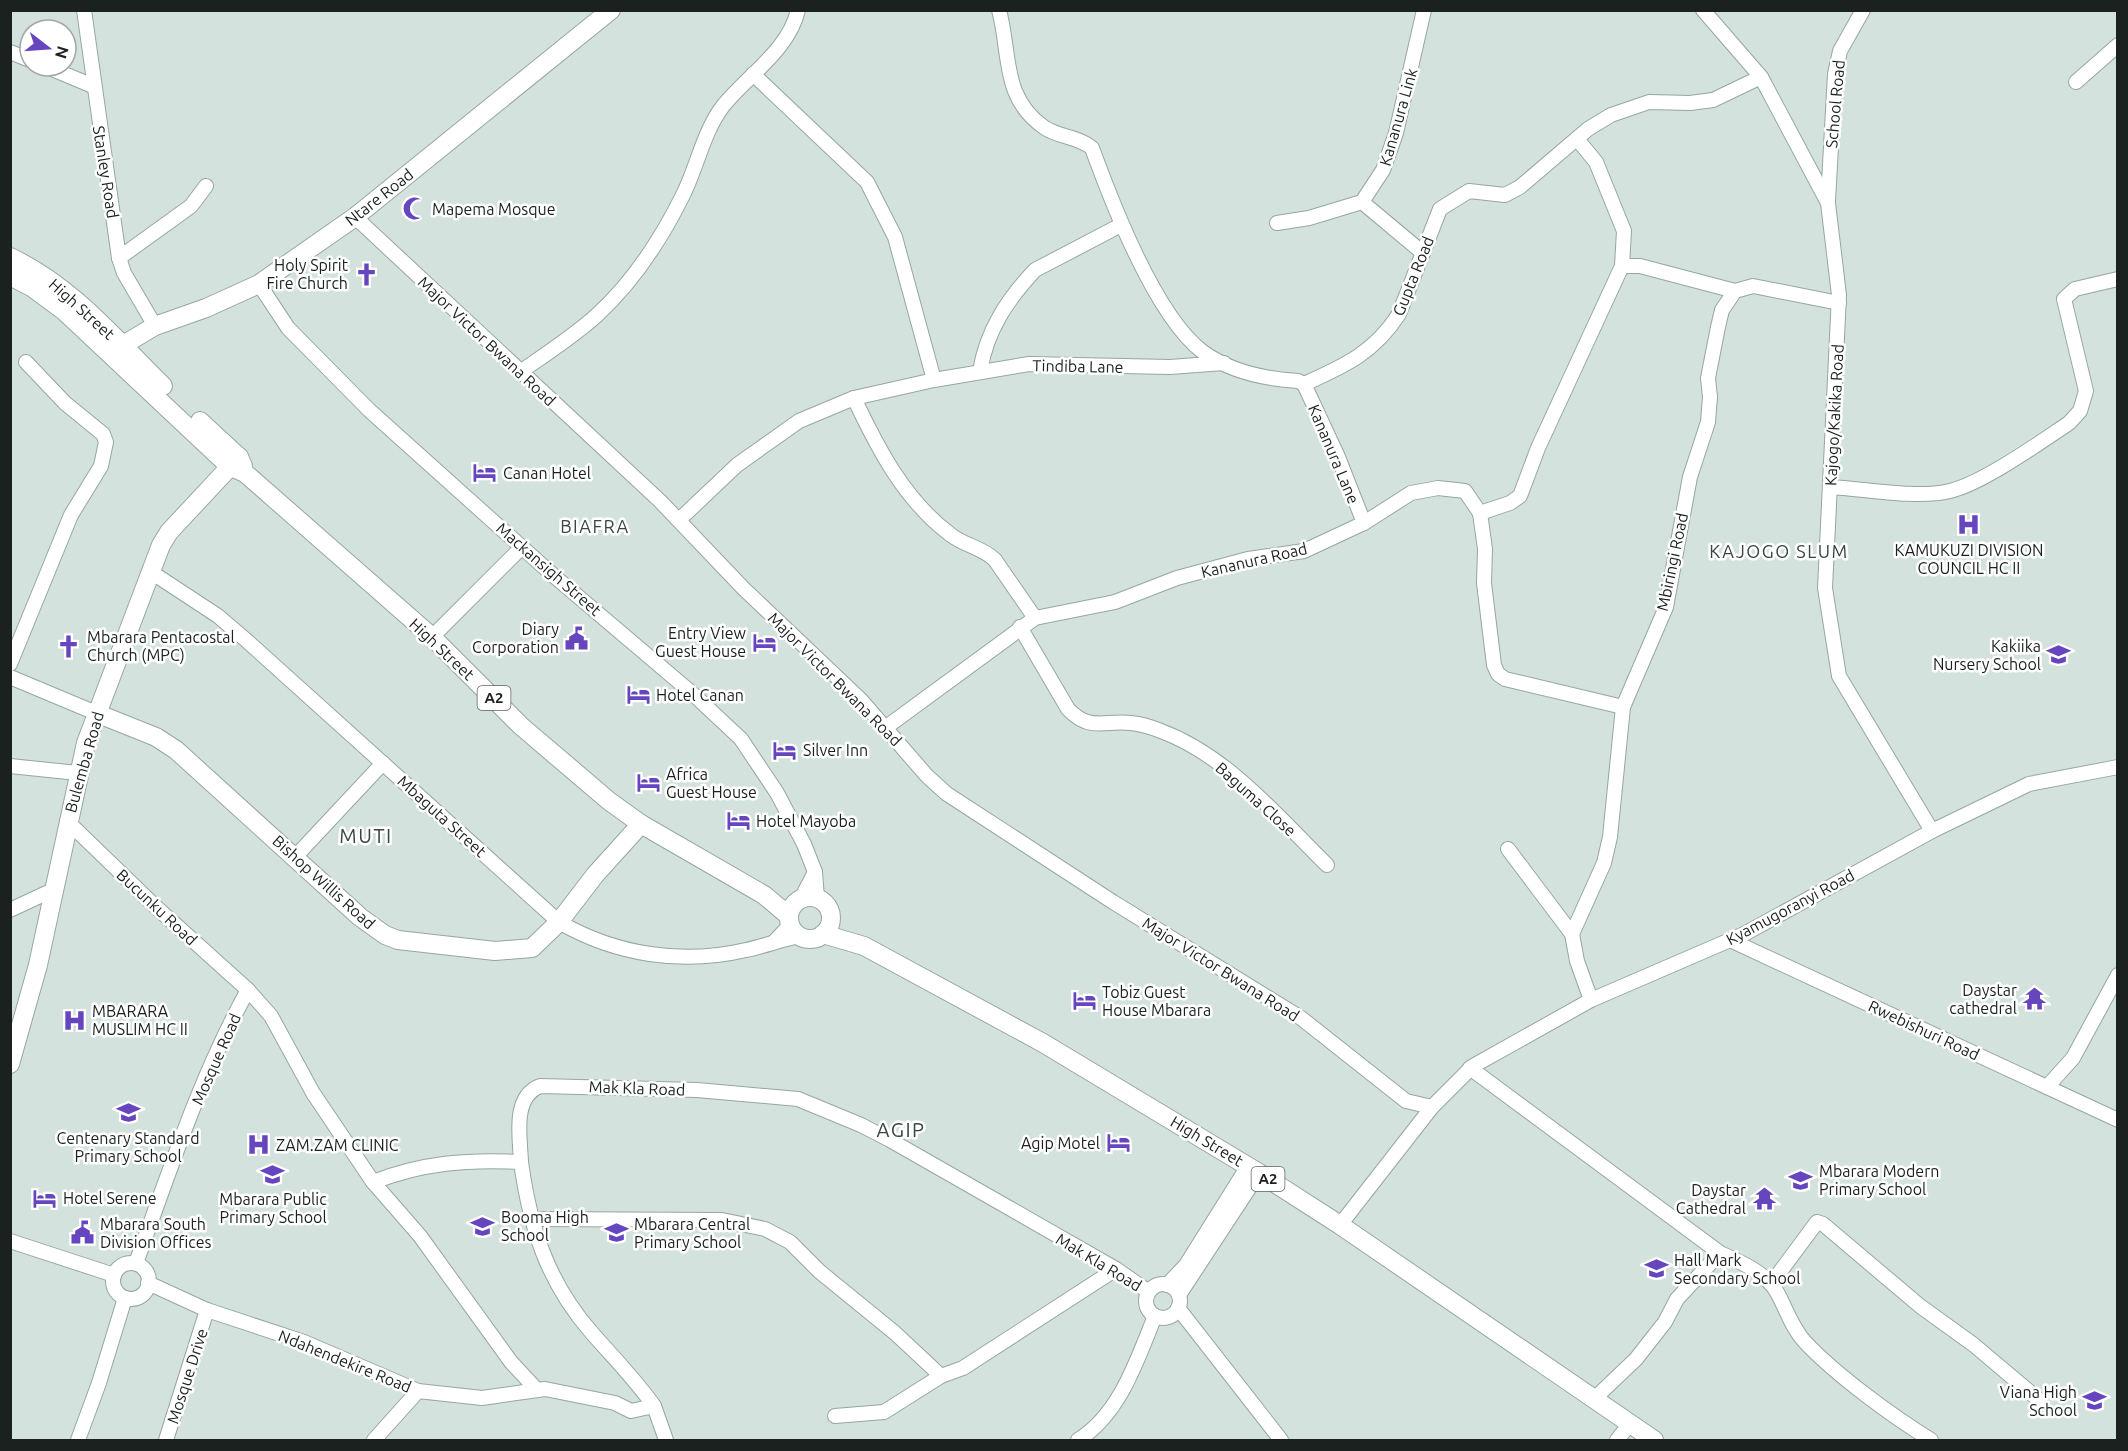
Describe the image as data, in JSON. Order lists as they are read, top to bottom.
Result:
{
  "streets": {
    "main road": [
      "Ntare Road",
      "High Street",
      "A2",
      "Bulemba Road",
      "Bishop Willis Road"
    ],
    "street": [
      "School Road",
      "Kananura Link",
      "Stanley Road",
      "Gupta Road",
      "Major Victor Bwana Road",
      "Tindiba Lane",
      "Kajogo/Kakika Road",
      "Kananura Lane",
      "Kananura Road",
      "Mbiringi Road",
      "Mackansigh Street",
      "Baguma Close",
      "Mbaguta Street",
      "Bucunku Road",
      "Kyamugoranyi Road",
      "Rwebishuri Road",
      "Mosque Road",
      "Mak Kla Road",
      "Ndahendekire Road",
      "Mosque Drive"
    ]
  },
  "crossings": [
    ["School Road", "Kajogo/Kakika Road"],
    ["Stanley Road", "Ntare Road"],
    ["Ntare Road", "High Street"],
    ["Ntare Road", "Major Victor Bwana Road"],
    ["Ntare Road", "Mackansigh Street"],
    ["Gupta Road", "Kajogo/Kakika Road"],
    ["Gupta Road", "Kananura Lane"],
    ["High Street", "Mackansigh Street"],
    ["High Street", "A2"],
    ["High Street", "Bulemba Road"],
    ["High Street", "Mbaguta Street"],
    ["High Street", "Bishop Willis Road"],
    ["High Street", "Kyamugoranyi Road"],
    ["Major Victor Bwana Road", "Tindiba Lane"],
    ["Major Victor Bwana Road", "Kananura Road"],
    ["Major Victor Bwana Road", "Kyamugoranyi Road"],
    ["Kajogo/Kakika Road", "Kyamugoranyi Road"],
    ["Kananura Lane", "Kananura Road"],
    ["Kananura Road", "Baguma Close"],
    ["Mackansigh Street", "A2"],
    ["Mackansigh Street", "Mbaguta Street"],
    ["A2", "Mbaguta Street"],
    ["Bulemba Road", "Mbaguta Street"],
    ["Bulemba Road", "Bishop Willis Road"],
    ["Bulemba Road", "Bucunku Road"],
    ["Mbaguta Street", "Bishop Willis Road"],
    ["Bucunku Road", "Mosque Road"],
    ["Kyamugoranyi Road", "Rwebishuri Road"],
    ["Mosque Road", "Ndahendekire Road"],
    ["Mak Kla Road", "Ndahendekire Road"],
    ["Ndahendekire Road", "Mosque Drive"]
  ],
  "districts": [
    "BIAFRA",
    "KAJOGO SLUM",
    "MUTI",
    "AGIP"
  ],
  "places": {
    "mosque": ["Mapema Mosque"],
    "church": ["Holy Spirit Fire Church", "Mbarara Pentacostal Church (MPC)"],
    "hotel": [
      "Canan Hotel",
      "Entry View Guest House",
      "Hotel Canan",
      "Silver Inn",
      "Africa Guest House",
      "Hotel Mayoba",
      "Tobiz Guest House Mbarara",
      "Agip Motel",
      "Hotel Serene"
    ],
    "hospital": ["KAMUKUZI DIVISION COUNCIL HC II", "MBARARA MUSLIM HC II", "ZAM.ZAM CLINIC"],
    "public building": ["Diary Corporation", "Mbarara South Division Offices"],
    "school or university": [
      "Kakiika Nursery School",
      "Centenary Standard Primary School",
      "Mbarara Public Primary School",
      "Mbarara Modern Primary School",
      "Booma High School",
      "Mbarara Central Primary School",
      "Hall Mark Secondary School",
      "Viana High School"
    ],
    "temple": ["Daystar cathedral", "Daystar Cathedral"]
  },
  "north": "right"
}
